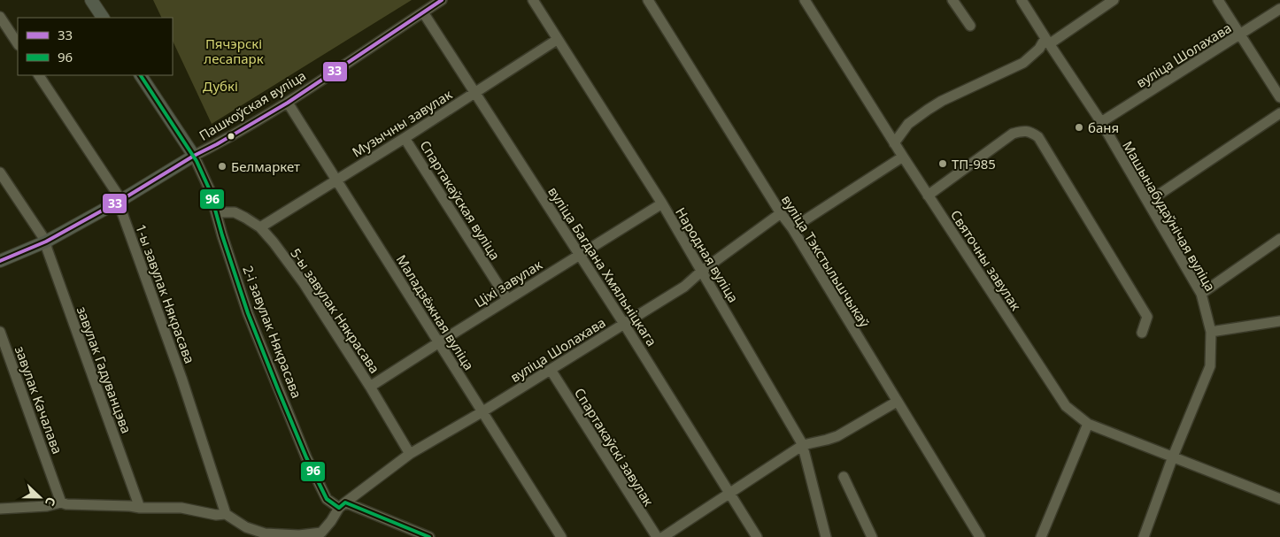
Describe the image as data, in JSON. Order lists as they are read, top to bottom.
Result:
{
  "streets": {
    "main road": ["Пашкоўская вуліца", "2-і завулак Някрасава"],
    "street": [
      "вуліца Шолахава",
      "Музычны завулак",
      "Спартакаўская вуліца",
      "Машынабудаўнічая вуліца",
      "Народная вуліца",
      "Святочны завулак",
      "вуліца Тэкстыльшчыкаў",
      "вуліца Багдана Хмяльніцкага",
      "Ціхі завулак",
      "1-ы завулак Някрасава",
      "5-ы завулак Някрасава",
      "Маладзёжная вуліца",
      "завулак Гадуванцэва",
      "завулак Качалава",
      "Спартакаўскі завулак"
    ]
  },
  "crossings": [
    ["вуліца Шолахава", "Машынабудаўнічая вуліца"],
    ["вуліца Шолахава", "Народная вуліца"],
    ["вуліца Шолахава", "вуліца Тэкстыльшчыкаў"],
    ["вуліца Шолахава", "вуліца Багдана Хмяльніцкага"],
    ["вуліца Шолахава", "1-ы завулак Някрасава"],
    ["вуліца Шолахава", "5-ы завулак Някрасава"],
    ["вуліца Шолахава", "Маладзёжная вуліца"],
    ["вуліца Шолахава", "2-і завулак Някрасава"],
    ["вуліца Шолахава", "Спартакаўскі завулак"],
    ["Пашкоўская вуліца", "вуліца Багдана Хмяльніцкага"],
    ["Пашкоўская вуліца", "1-ы завулак Някрасава"],
    ["Пашкоўская вуліца", "Маладзёжная вуліца"],
    ["Пашкоўская вуліца", "2-і завулак Някрасава"],
    ["Пашкоўская вуліца", "завулак Гадуванцэва"],
    ["Музычны завулак", "Спартакаўская вуліца"],
    ["Музычны завулак", "Народная вуліца"],
    ["Музычны завулак", "вуліца Багдана Хмяльніцкага"],
    ["Музычны завулак", "5-ы завулак Някрасава"],
    ["Музычны завулак", "Маладзёжная вуліца"],
    ["Спартакаўская вуліца", "Ціхі завулак"],
    ["Машынабудаўнічая вуліца", "Святочны завулак"],
    ["Народная вуліца", "Ціхі завулак"],
    ["вуліца Багдана Хмяльніцкага", "Ціхі завулак"],
    ["Ціхі завулак", "5-ы завулак Някрасава"],
    ["Ціхі завулак", "Маладзёжная вуліца"],
    ["5-ы завулак Някрасава", "2-і завулак Някрасава"]
  ],
  "parks": ["Пячэрскі лесапарк", "Дубкі"],
  "places": ["баня", "ТП-985", "Белмаркет"],
  "lines": ["transit line 33", "transit line 96"],
  "legend": ["33", "96"],
  "north": "right"
}
